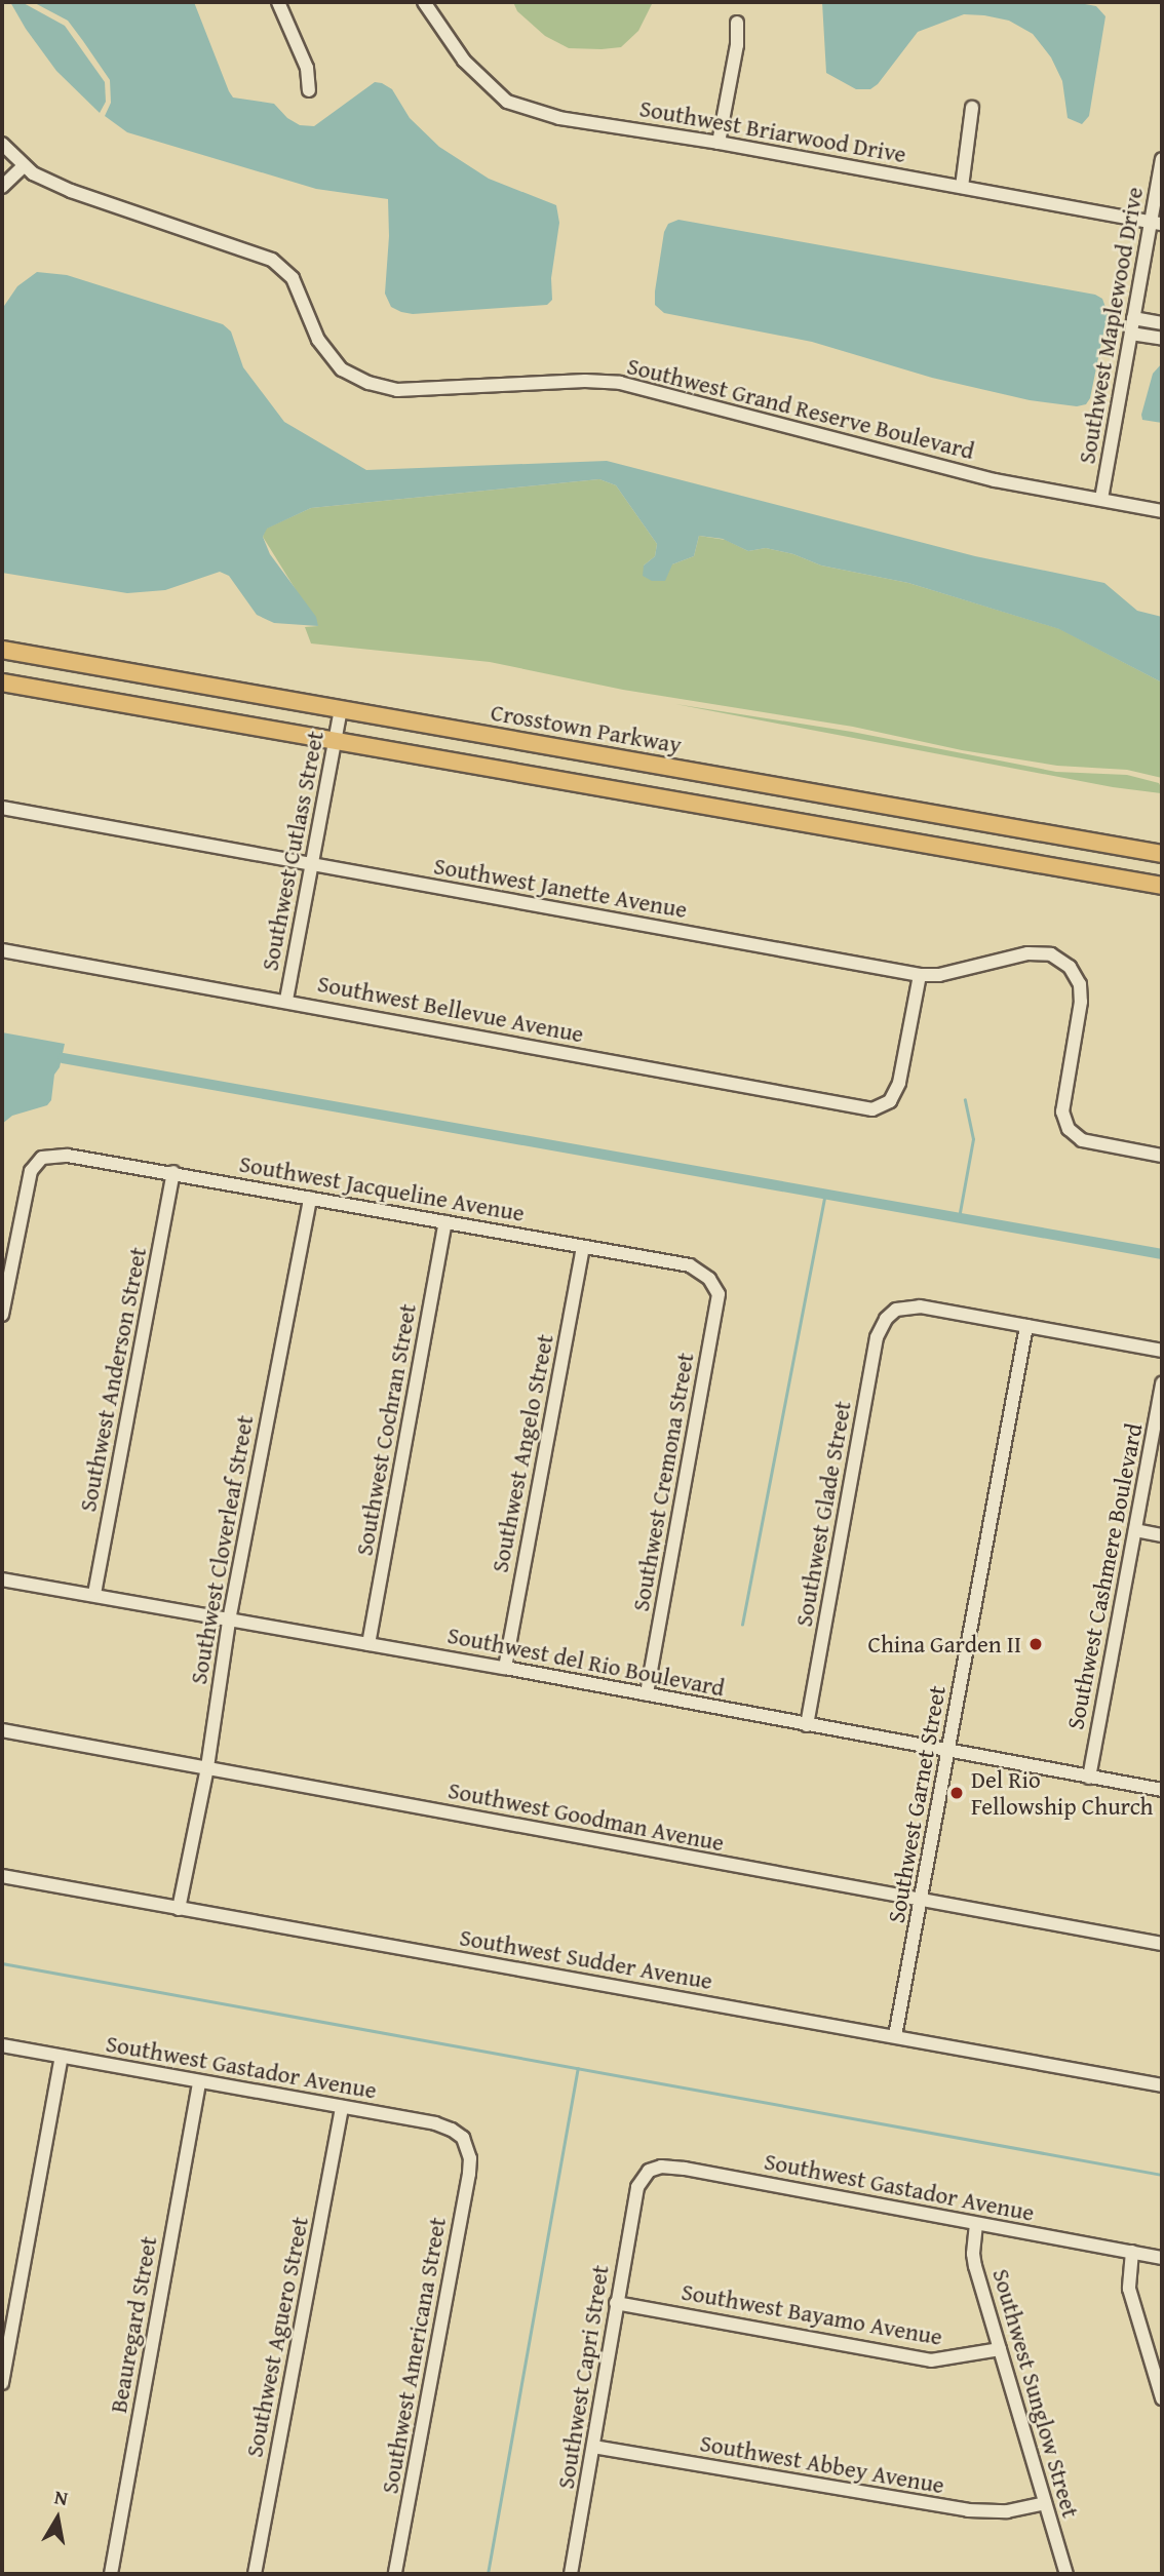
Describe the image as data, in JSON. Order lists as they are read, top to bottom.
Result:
{
  "streets": {
    "main road": ["Crosstown Parkway"],
    "street": [
      "Southwest Briarwood Drive",
      "Southwest Maplewood Drive",
      "Southwest Grand Reserve Boulevard",
      "Southwest Cutlass Street",
      "Southwest Janette Avenue",
      "Southwest Bellevue Avenue",
      "Southwest Jacqueline Avenue",
      "Southwest Anderson Street",
      "Southwest Cochran Street",
      "Southwest Angelo Street",
      "Southwest Cremona Street",
      "Southwest Glade Street",
      "Southwest Cloverleaf Street",
      "Southwest Cashmere Boulevard",
      "Southwest del Rio Boulevard",
      "Southwest Garnet Street",
      "Southwest Goodman Avenue",
      "Southwest Sudder Avenue",
      "Southwest Gastador Avenue",
      "Southwest Bayamo Avenue",
      "Beauregard Street",
      "Southwest Aguero Street",
      "Southwest Americana Street",
      "Southwest Capri Street",
      "Southwest Sunglow Street",
      "Southwest Abbey Avenue"
    ]
  },
  "crossings": [
    ["Southwest Briarwood Drive", "Southwest Maplewood Drive"],
    ["Southwest Maplewood Drive", "Southwest Grand Reserve Boulevard"],
    ["Crosstown Parkway", "Southwest Cutlass Street"],
    ["Southwest Cutlass Street", "Southwest Janette Avenue"],
    ["Southwest Cutlass Street", "Southwest Bellevue Avenue"],
    ["Southwest Janette Avenue", "Southwest Bellevue Avenue"],
    ["Southwest Jacqueline Avenue", "Southwest Anderson Street"],
    ["Southwest Jacqueline Avenue", "Southwest Cochran Street"],
    ["Southwest Jacqueline Avenue", "Southwest Angelo Street"],
    ["Southwest Jacqueline Avenue", "Southwest Cremona Street"],
    ["Southwest Jacqueline Avenue", "Southwest Cloverleaf Street"],
    ["Southwest Anderson Street", "Southwest del Rio Boulevard"],
    ["Southwest Cochran Street", "Southwest del Rio Boulevard"],
    ["Southwest Angelo Street", "Southwest del Rio Boulevard"],
    ["Southwest Cremona Street", "Southwest del Rio Boulevard"],
    ["Southwest Glade Street", "Southwest del Rio Boulevard"],
    ["Southwest Glade Street", "Southwest Garnet Street"],
    ["Southwest Cloverleaf Street", "Southwest del Rio Boulevard"],
    ["Southwest Cloverleaf Street", "Southwest Goodman Avenue"],
    ["Southwest Cloverleaf Street", "Southwest Sudder Avenue"],
    ["Southwest Cashmere Boulevard", "Southwest del Rio Boulevard"],
    ["Southwest del Rio Boulevard", "Southwest Garnet Street"],
    ["Southwest Garnet Street", "Southwest Goodman Avenue"],
    ["Southwest Garnet Street", "Southwest Sudder Avenue"],
    ["Southwest Gastador Avenue", "Beauregard Street"],
    ["Southwest Gastador Avenue", "Southwest Aguero Street"],
    ["Southwest Gastador Avenue", "Southwest Americana Street"],
    ["Southwest Gastador Avenue", "Southwest Capri Street"],
    ["Southwest Gastador Avenue", "Southwest Sunglow Street"],
    ["Southwest Bayamo Avenue", "Southwest Capri Street"],
    ["Southwest Bayamo Avenue", "Southwest Sunglow Street"],
    ["Southwest Capri Street", "Southwest Abbey Avenue"],
    ["Southwest Sunglow Street", "Southwest Abbey Avenue"]
  ],
  "places": ["China Garden II", "Del Rio Fellowship Church"],
  "north": "top"
}
